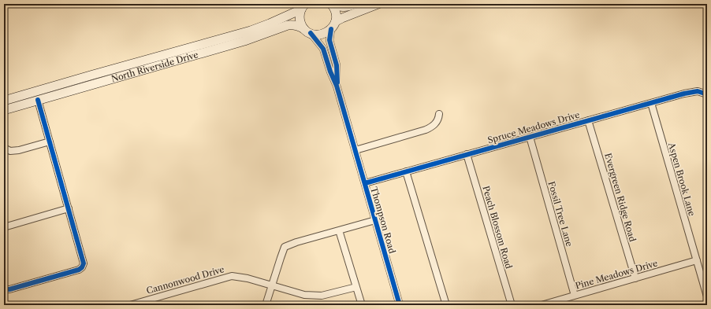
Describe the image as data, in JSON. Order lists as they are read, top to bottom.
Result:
{
  "streets": {
    "main road": ["North Riverside Drive"],
    "street": [
      "Spruce Meadows Drive",
      "Aspen Brook Lane",
      "Evergreen Ridge Road",
      "Fossil Tree Lane",
      "Thompson Road",
      "Peach Blossom Road",
      "Pine Meadows Drive",
      "Cannonwood Drive"
    ]
  },
  "crossings": [
    ["North Riverside Drive", "Thompson Road"],
    ["Spruce Meadows Drive", "Aspen Brook Lane"],
    ["Spruce Meadows Drive", "Evergreen Ridge Road"],
    ["Spruce Meadows Drive", "Fossil Tree Lane"],
    ["Spruce Meadows Drive", "Thompson Road"],
    ["Spruce Meadows Drive", "Peach Blossom Road"],
    ["Aspen Brook Lane", "Pine Meadows Drive"],
    ["Evergreen Ridge Road", "Pine Meadows Drive"],
    ["Fossil Tree Lane", "Pine Meadows Drive"]
  ]
}
